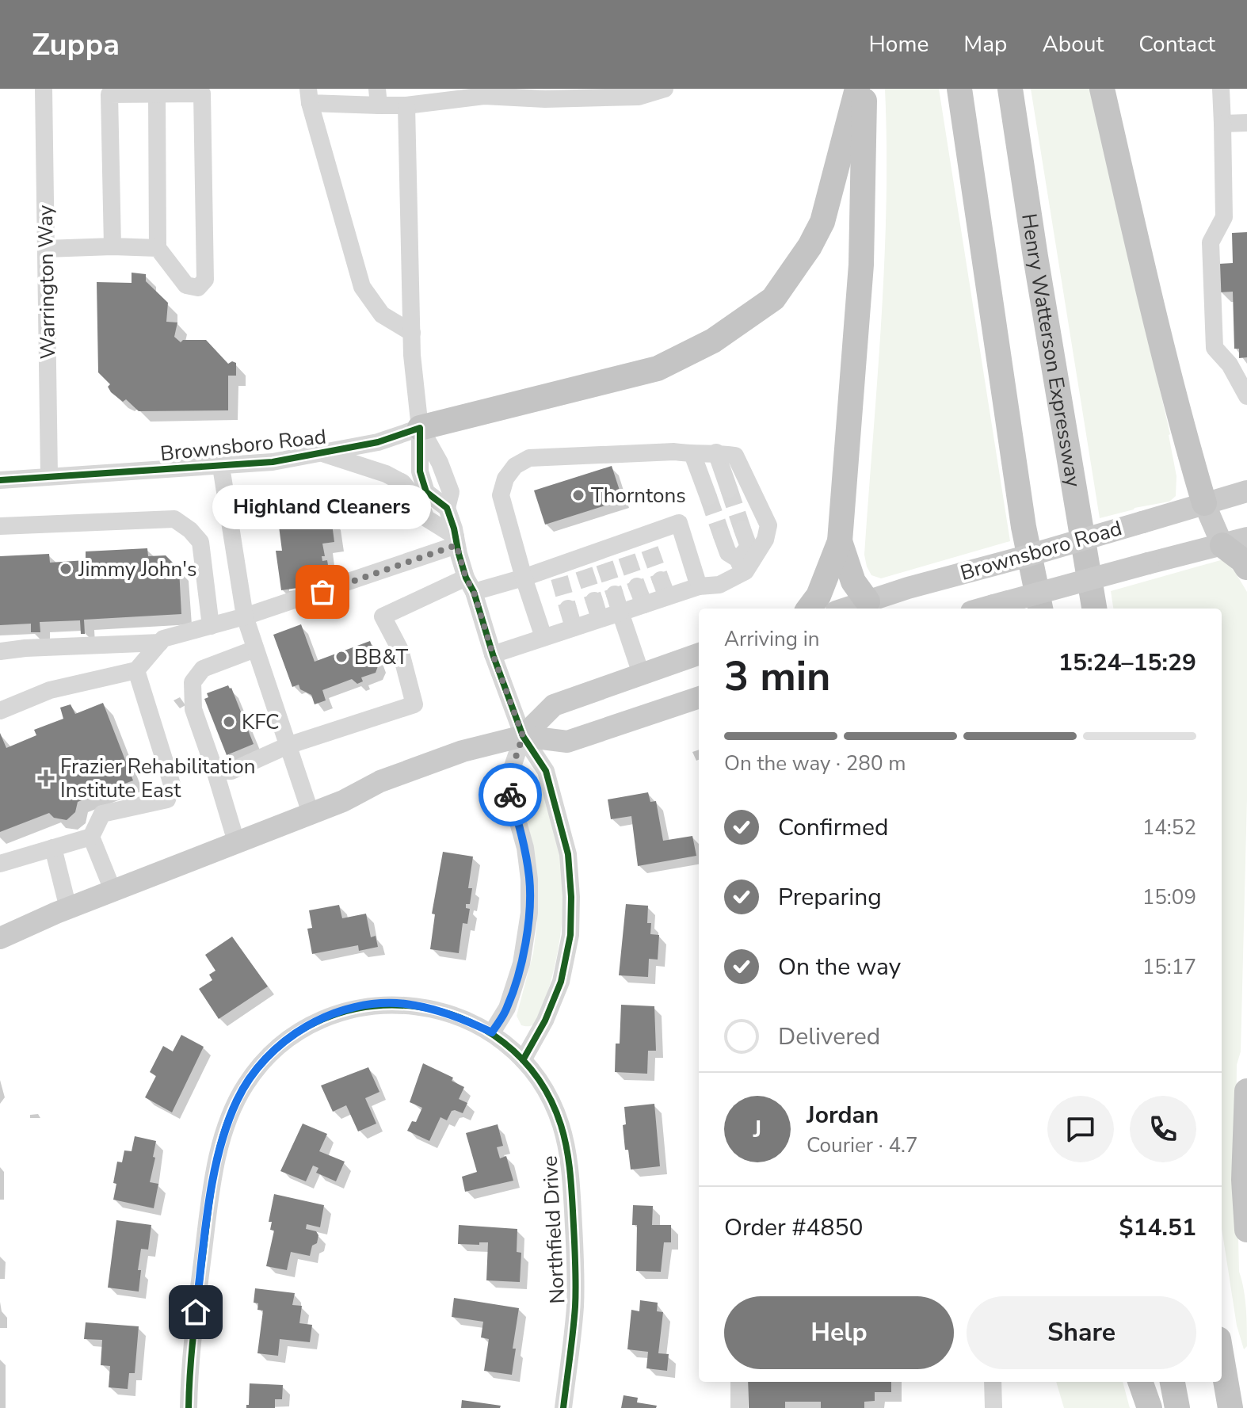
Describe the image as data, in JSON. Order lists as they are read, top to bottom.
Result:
{
  "streets": {
    "highway": ["Henry Watterson Expressway"],
    "main road": ["Brownsboro Road"],
    "street": ["Warrington Way", "Northfield Drive"]
  },
  "crossings": [
    ["Warrington Way", "Brownsboro Road"]
  ],
  "places": {
    "other": [
      "Thorntons",
      "Jimmy John's",
      "Highland Cleaners",
      "BB&T",
      "KFC"
    ],
    "health": ["Frazier Rehabilitation Institute East"]
  },
  "page": {
    "header": "Zuppa",
    "nav": [
      "Home",
      "Map",
      "About",
      "Contact"
    ],
    "bubble": "Highland Cleaners",
    "heading": ["3 min", "Arriving in", "15:24–15:29"],
    "panel": [
      "Jordan",
      "Courier · 4.7",
      "Order #4850",
      "$14.51"
    ],
    "bar": "On the way · 280 m",
    "list": [
      ["Confirmed", "14:52"],
      ["Preparing", "15:09"],
      ["On the way", "15:17"],
      "Delivered"
    ],
    "round": "J",
    "buttons": ["Help", "Share"]
  }
}
